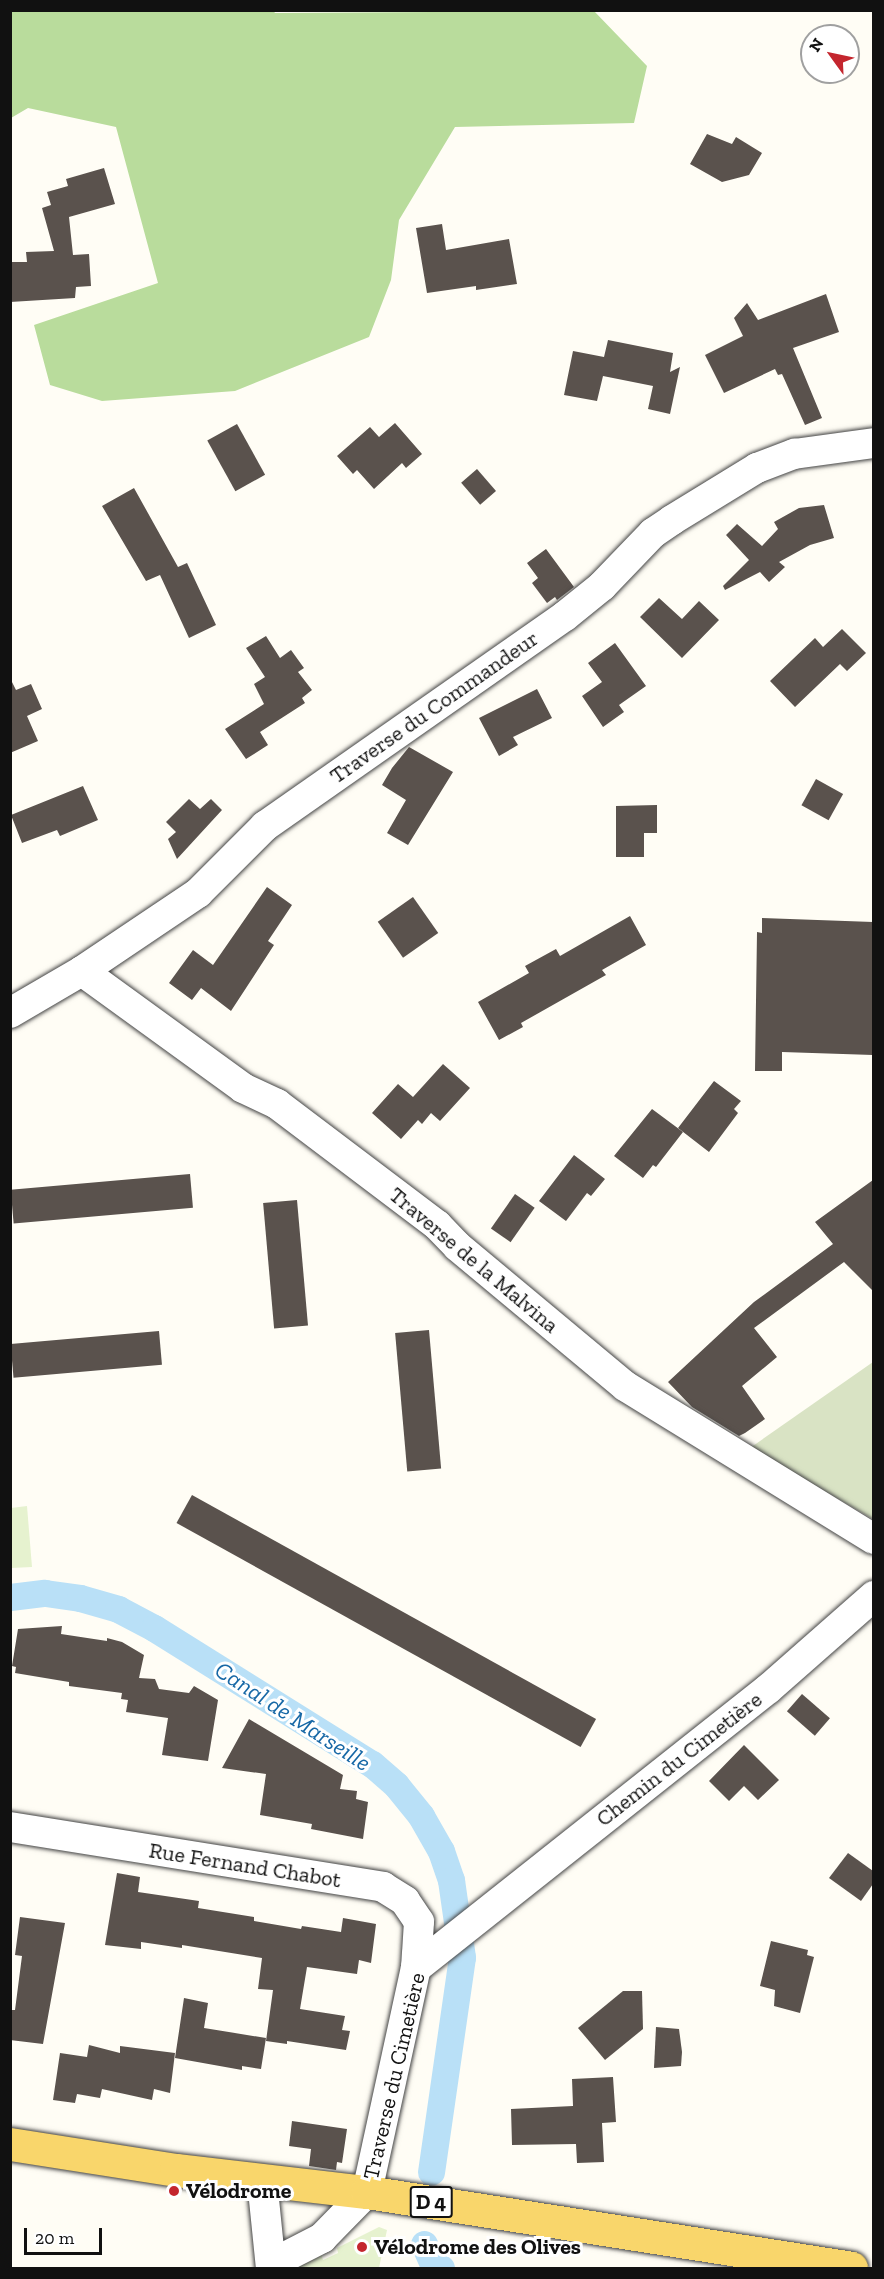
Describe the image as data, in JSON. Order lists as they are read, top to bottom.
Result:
{
  "streets": {
    "main road": ["D 4"],
    "street": [
      "Traverse du Commandeur",
      "Traverse de la Malvina",
      "Chemin du Cimetière",
      "Rue Fernand Chabot",
      "Traverse du Cimetière"
    ]
  },
  "crossings": [
    ["Traverse du Commandeur", "Traverse de la Malvina"],
    ["Chemin du Cimetière", "Traverse du Cimetière"],
    ["Rue Fernand Chabot", "Traverse du Cimetière"],
    ["Traverse du Cimetière", "D 4"]
  ],
  "water": ["Canal de Marseille"],
  "places": ["Vélodrome", "Vélodrome des Olives"],
  "scale_bar": "20 m",
  "north": "top left"
}
